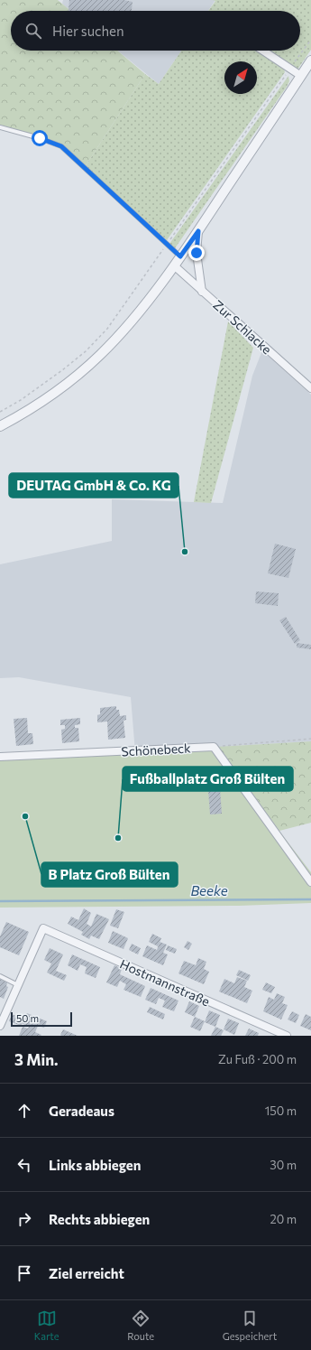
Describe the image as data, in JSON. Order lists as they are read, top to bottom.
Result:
{
  "streets": {
    "street": ["Zur Schlacke", "Schönebeck", "Hostmannstraße"]
  },
  "water": ["Beeke"],
  "places": ["DEUTAG GmbH & Co. KG", "B Platz Groß Bülten", "Fußballplatz Groß Bülten"],
  "scale_bar": "50 m",
  "north": "top right",
  "page": {
    "search": "Hier suchen",
    "scale": "50 m",
    "heading": ["3 Min.", "Zu Fuß · 200 m"],
    "list": [
      ["Geradeaus", "150 m"],
      ["Links abbiegen", "30 m"],
      ["Rechts abbiegen", "20 m"],
      "Ziel erreicht"
    ],
    "nav": ["Karte", "Route", "Gespeichert"]
  }
}
